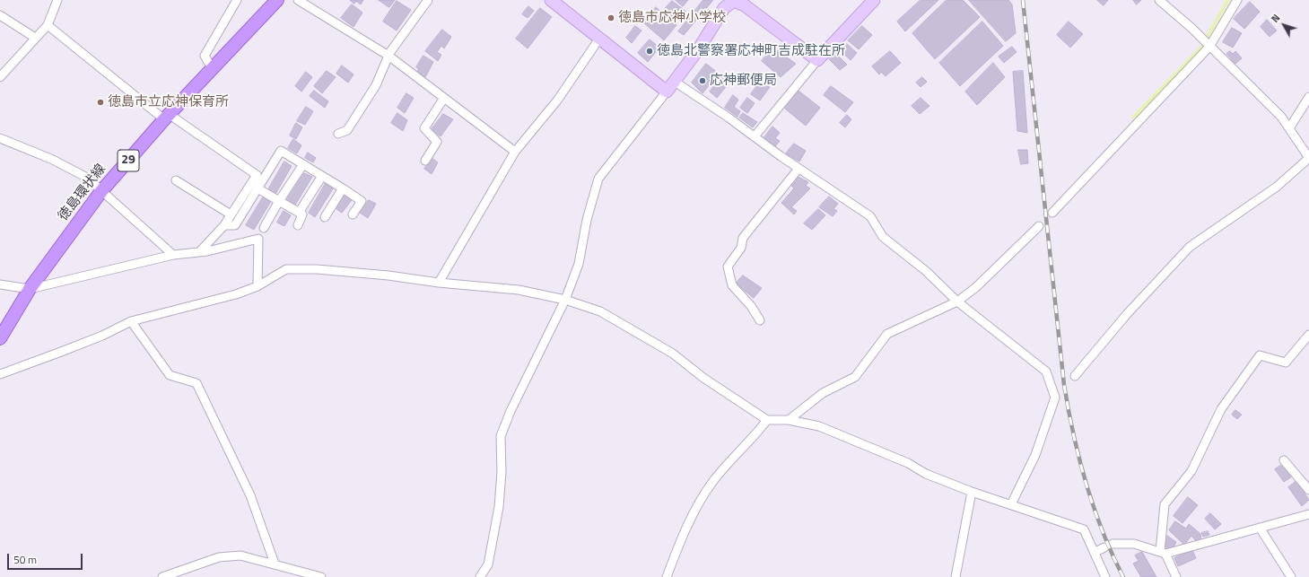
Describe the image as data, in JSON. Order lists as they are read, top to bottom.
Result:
{
  "streets": {
    "main road": ["29", "徳島環状線"]
  },
  "places": [
    "徳島市応神小学校",
    "徳島北警察署応神町吉成駐在所",
    "応神郵便局",
    "徳島市立応神保育所"
  ],
  "scale_bar": "50 m",
  "north": "top left"
}
